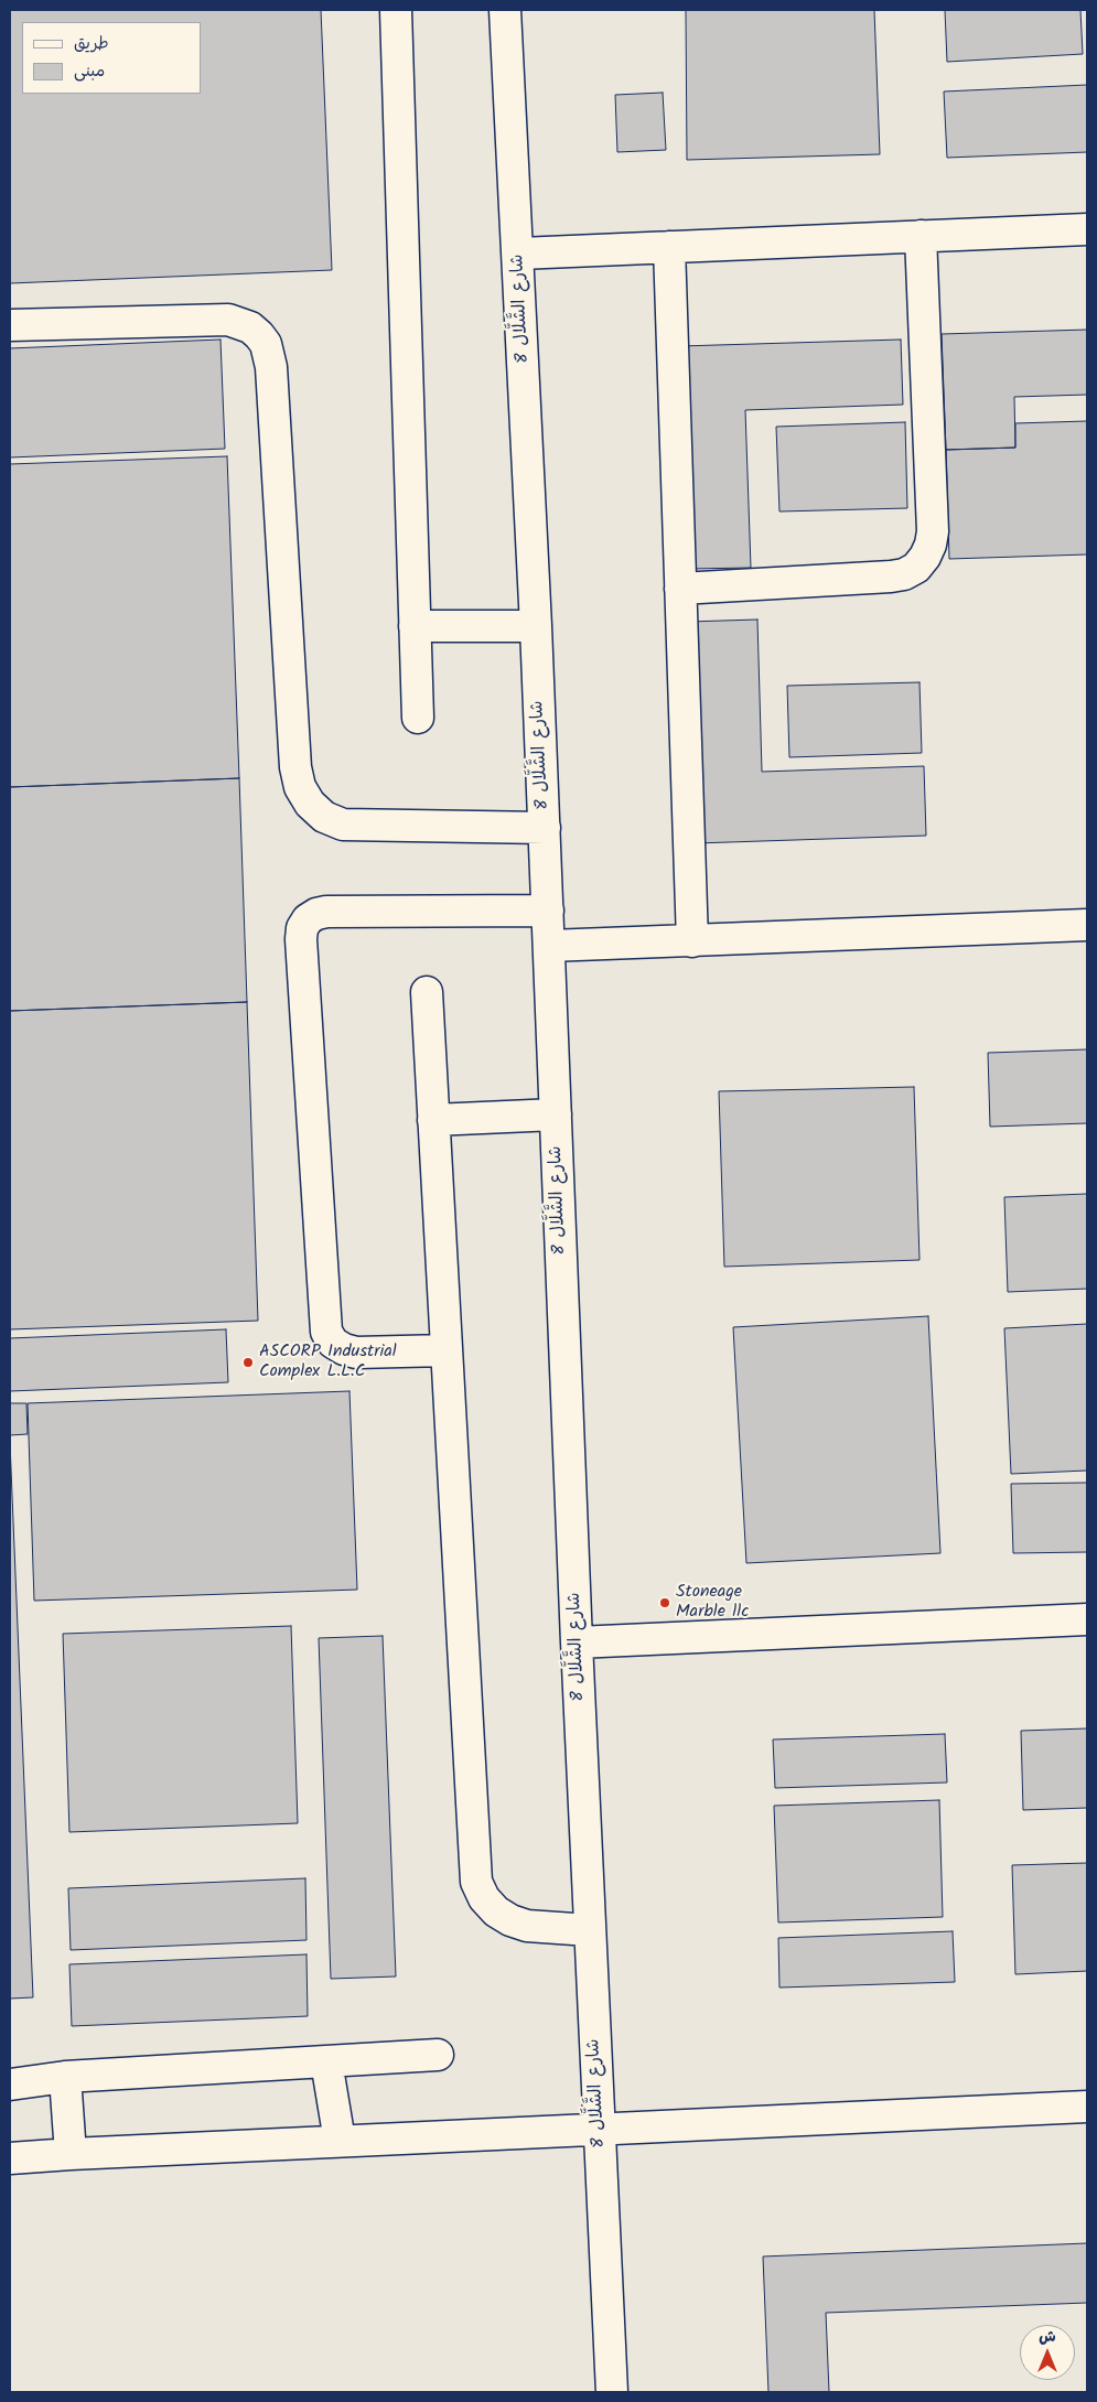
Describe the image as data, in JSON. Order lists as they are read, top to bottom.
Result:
{
  "streets": {
    "street": ["شارع الشَّلَّال 8"]
  },
  "places": ["ASCORP Industrial Complex L.L.C", "Stoneage Marble llc"],
  "legend": ["طريق", "مبنى"],
  "north": "top"
}
